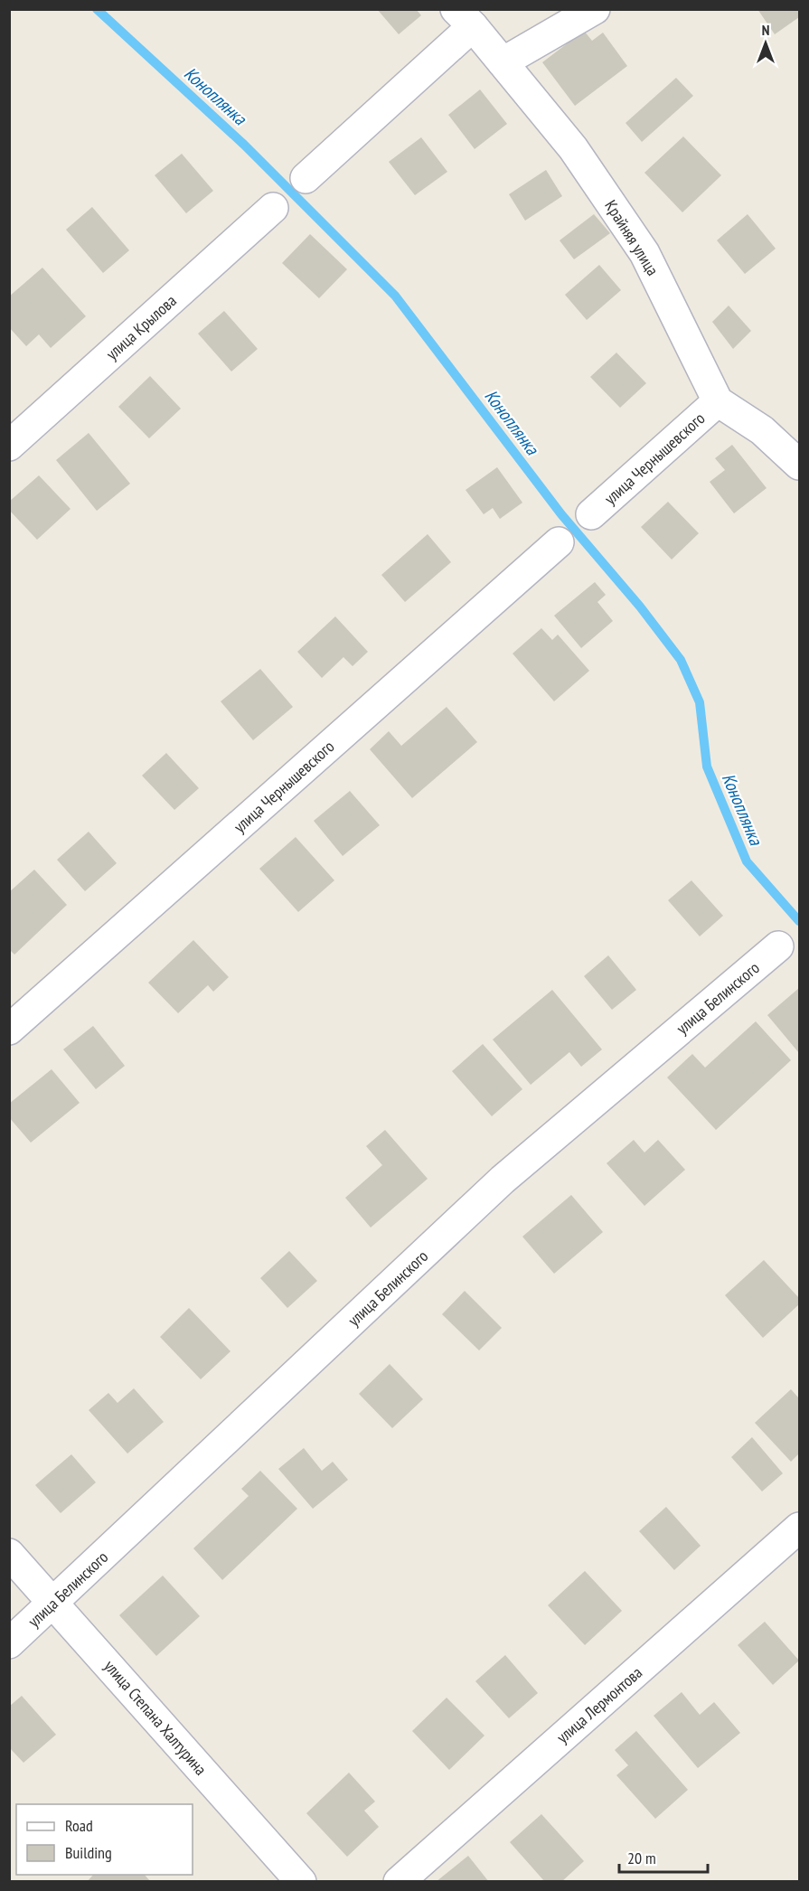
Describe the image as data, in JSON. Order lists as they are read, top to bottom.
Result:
{
  "streets": {
    "street": [
      "Крайняя улица",
      "улица Крылова",
      "улица Чернышевского",
      "улица Белинского",
      "улица Лермонтова",
      "улица Степана Халтурина"
    ]
  },
  "crossings": [
    ["Крайняя улица", "улица Чернышевского"],
    ["улица Белинского", "улица Степана Халтурина"]
  ],
  "water": ["Коноплянка"],
  "legend": ["Road", "Building"],
  "scale_bar": "20 m",
  "north": "top"
}
